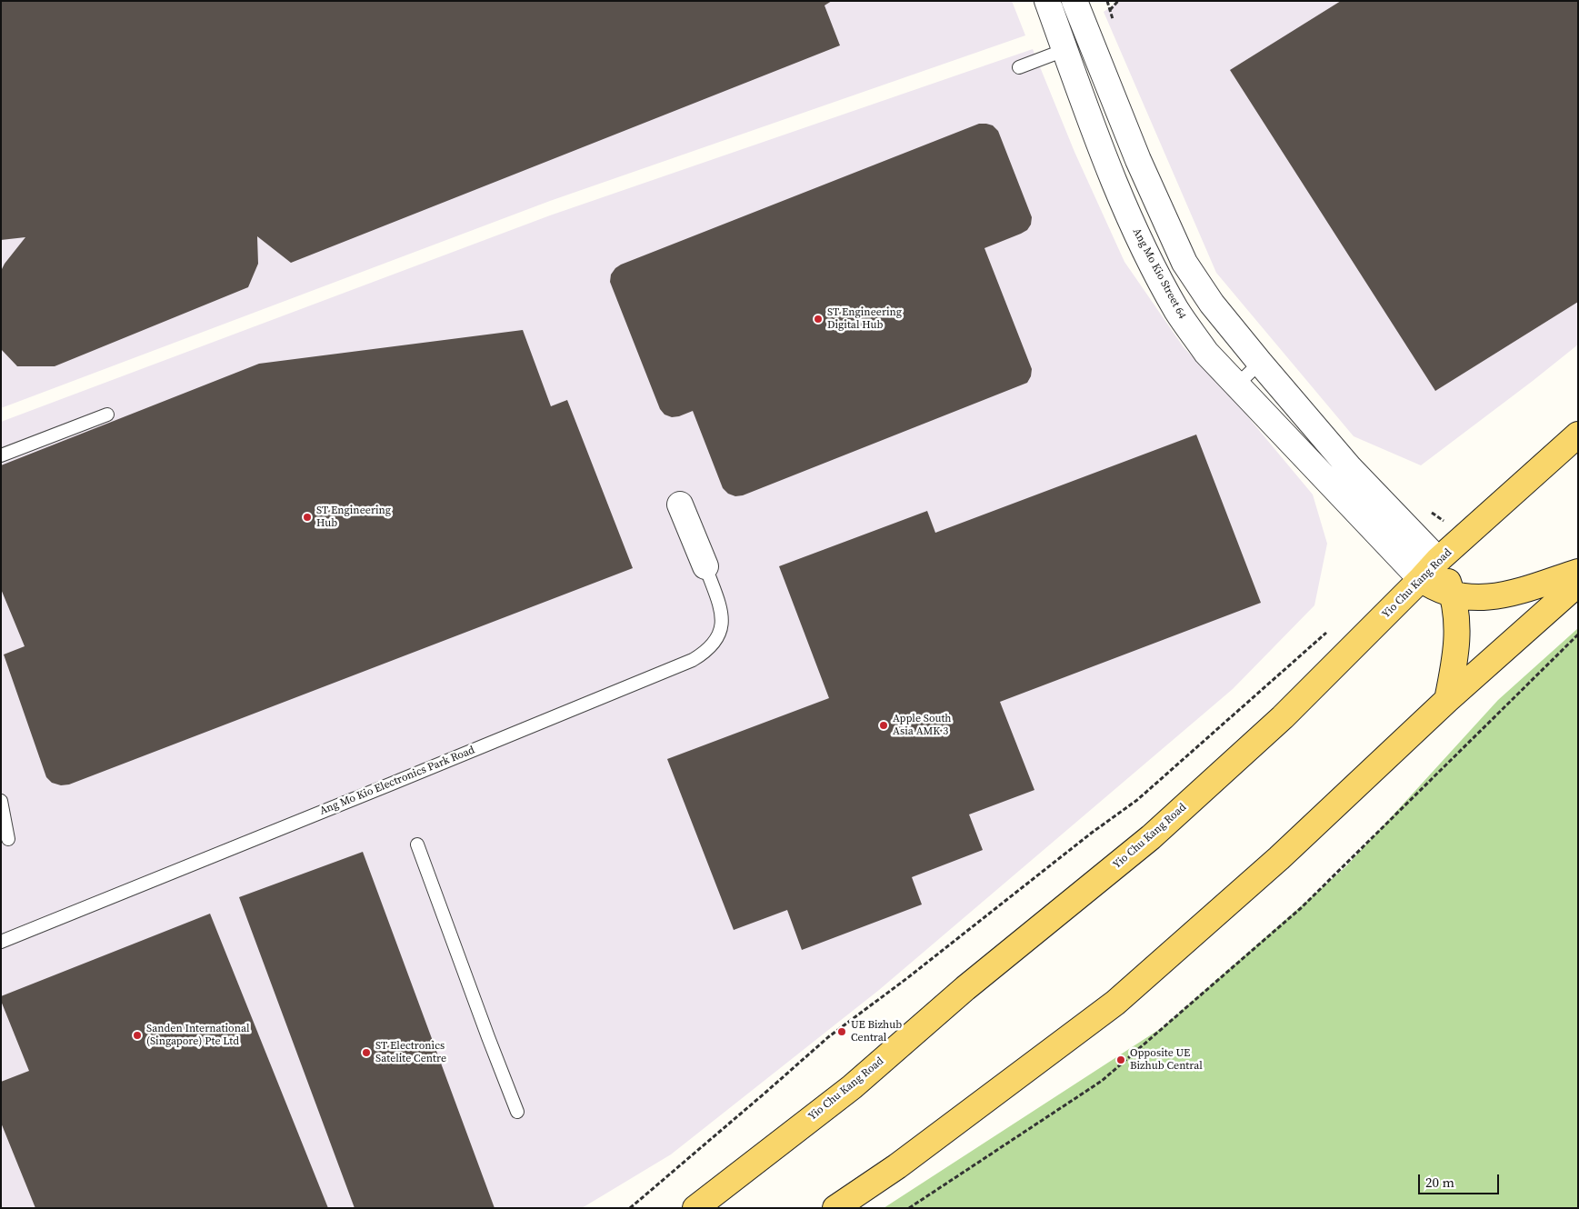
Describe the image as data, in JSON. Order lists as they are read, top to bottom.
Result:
{
  "streets": {
    "main road": ["Yio Chu Kang Road"],
    "street": ["Ang Mo Kio Street 64"],
    "lane": ["Ang Mo Kio Electronics Park Road"]
  },
  "crossings": [
    ["Ang Mo Kio Street 64", "Yio Chu Kang Road"]
  ],
  "places": [
    "ST Engineering Digital Hub",
    "ST Engineering Hub",
    "Apple South Asia AMK 3",
    "UE Bizhub Central",
    "Sanden International (Singapore) Pte Ltd",
    "ST Electronics Satelite Centre",
    "Opposite UE Bizhub Central"
  ],
  "scale_bar": "20 m"
}
